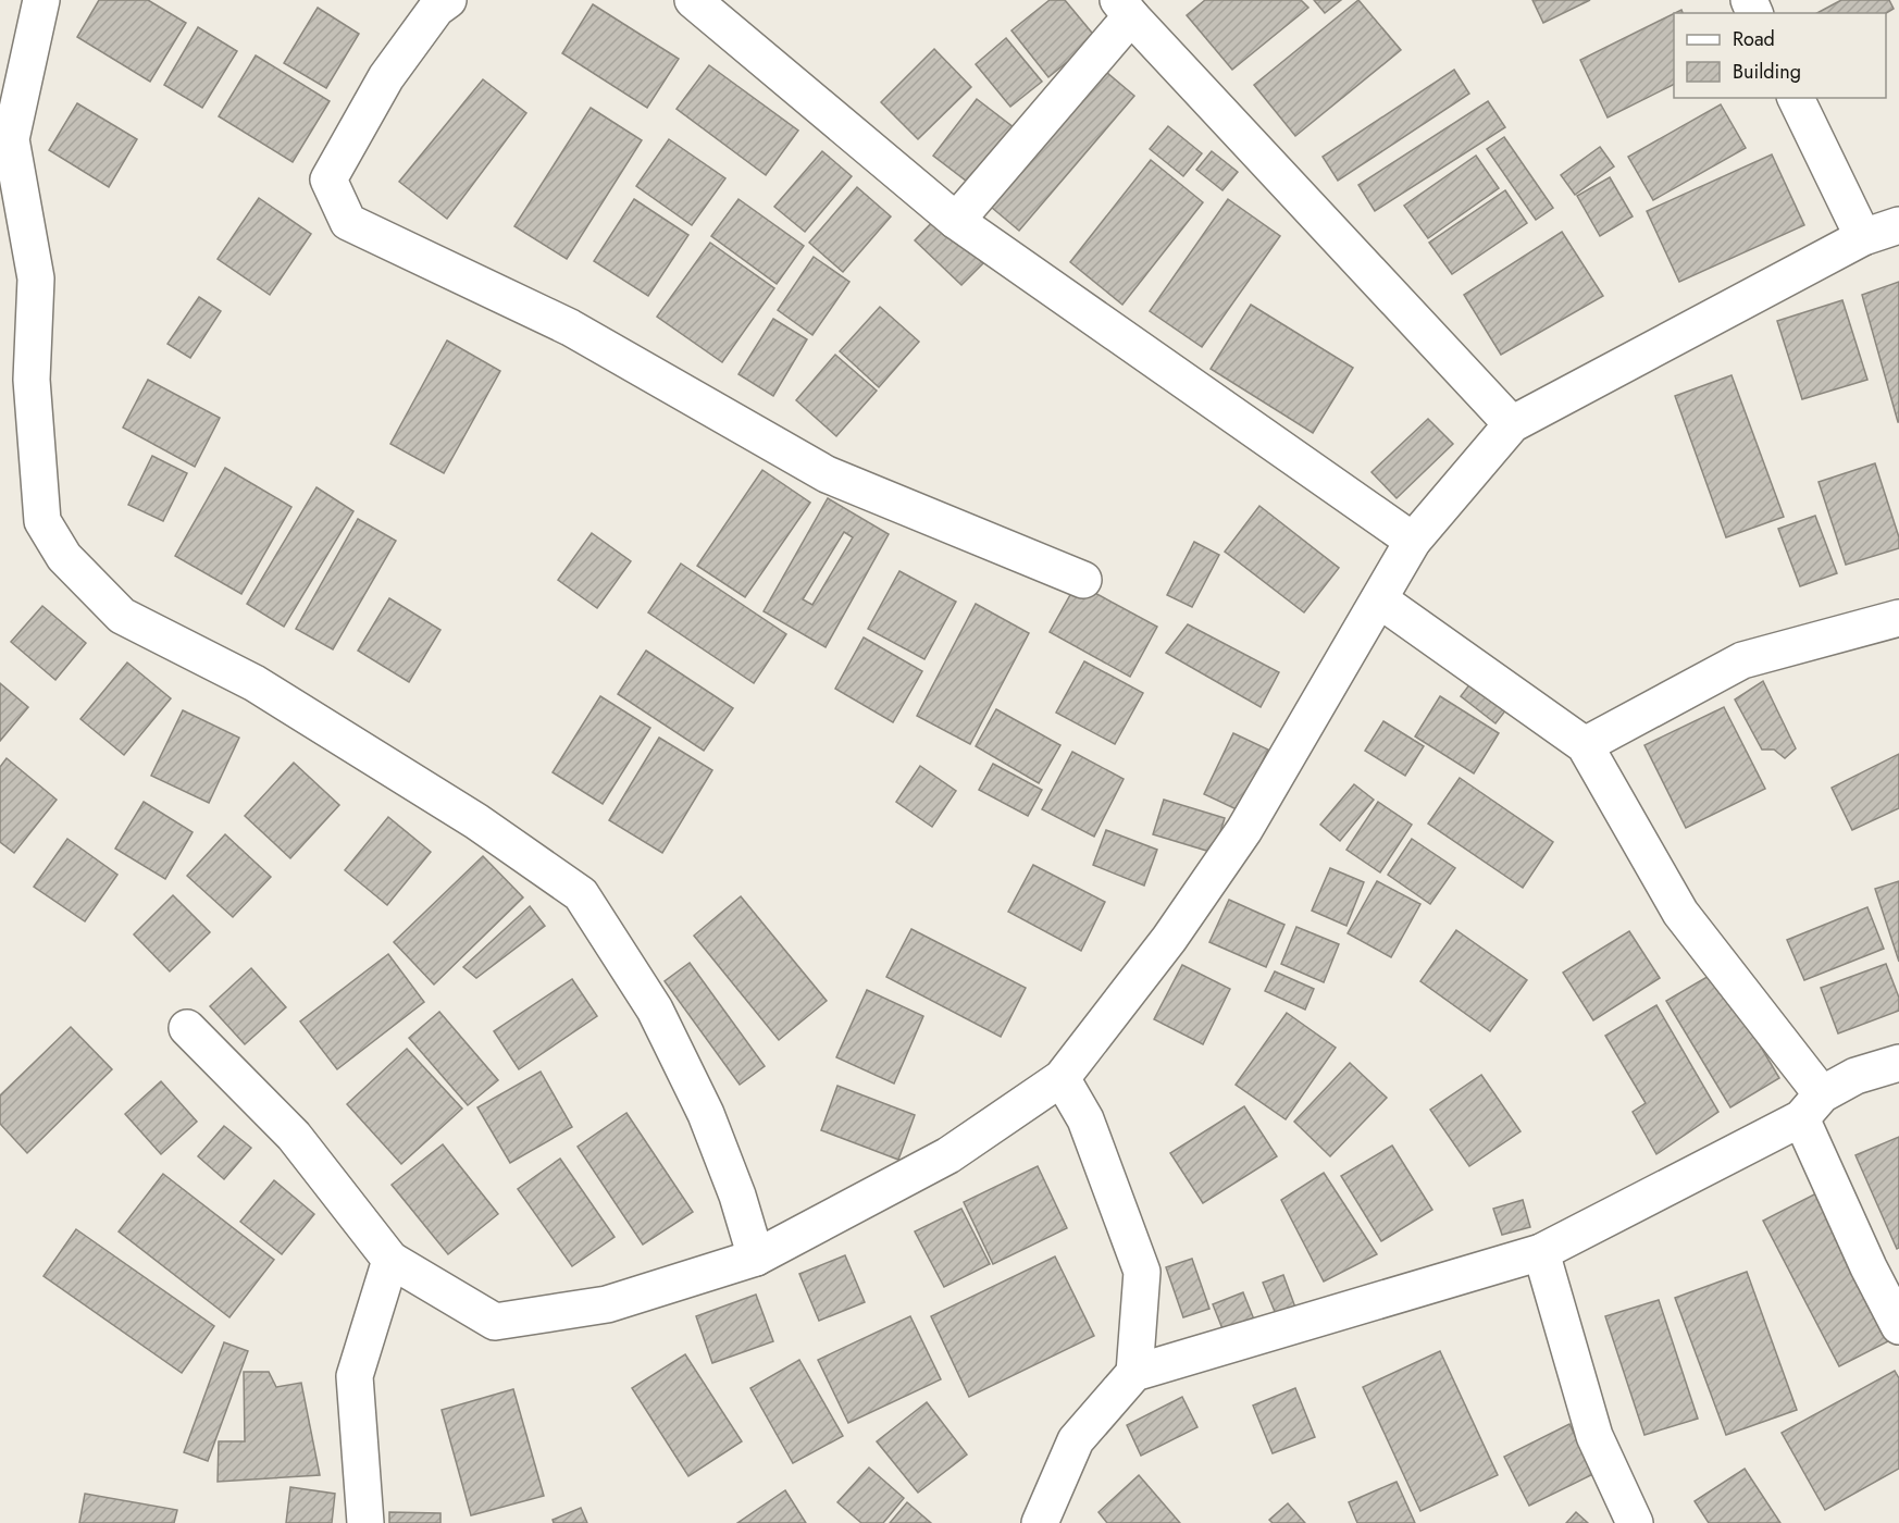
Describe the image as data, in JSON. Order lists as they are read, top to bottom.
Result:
{
  "legend": ["Road", "Building"]
}
